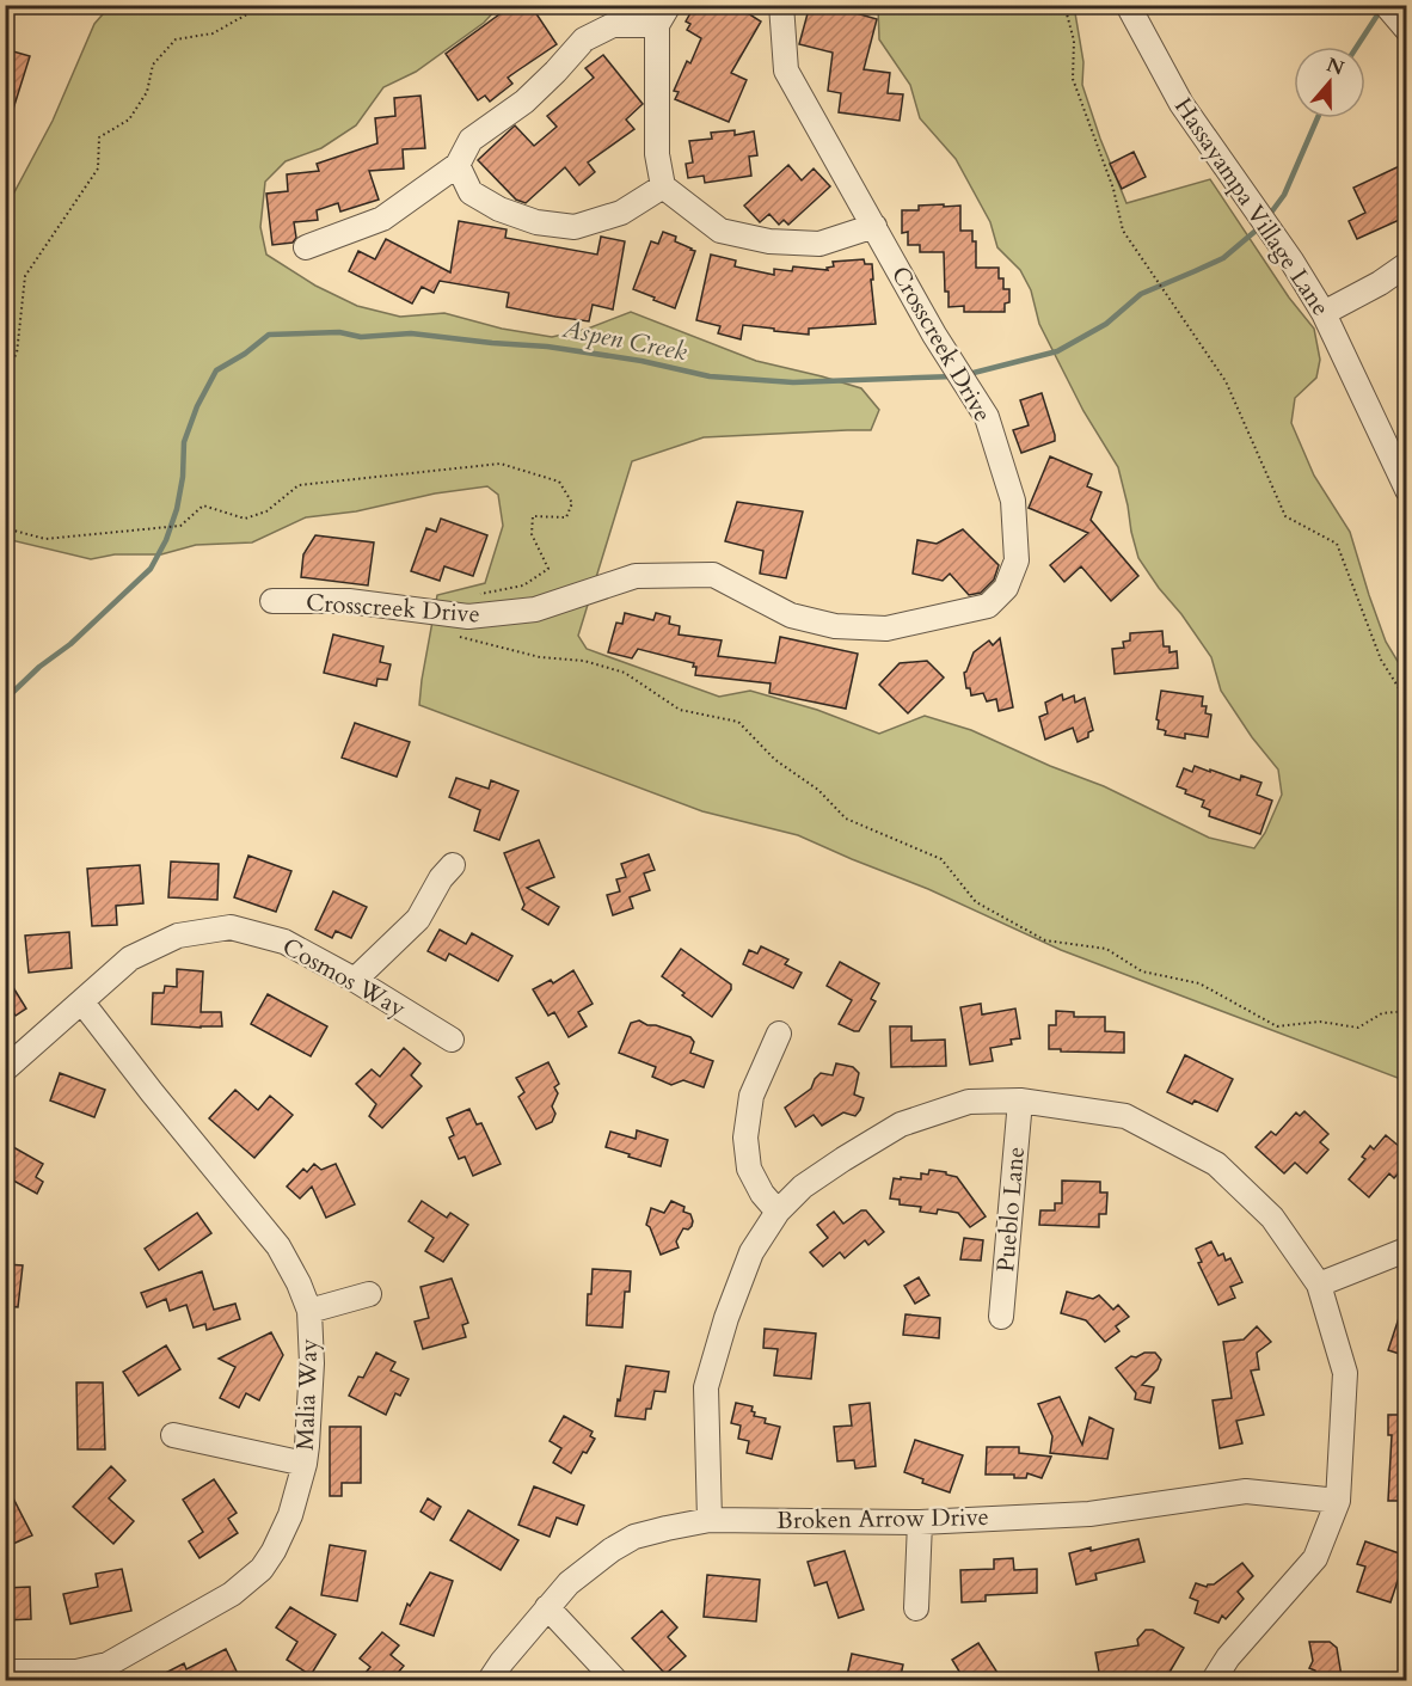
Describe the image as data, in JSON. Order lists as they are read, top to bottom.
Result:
{
  "streets": {
    "street": [
      "Hassayampa Village Lane",
      "Crosscreek Drive",
      "Cosmos Way",
      "Pueblo Lane",
      "Malia Way",
      "Broken Arrow Drive"
    ]
  },
  "crossings": [
    ["Cosmos Way", "Malia Way"]
  ],
  "water": ["Aspen Creek"],
  "north": "top"
}
